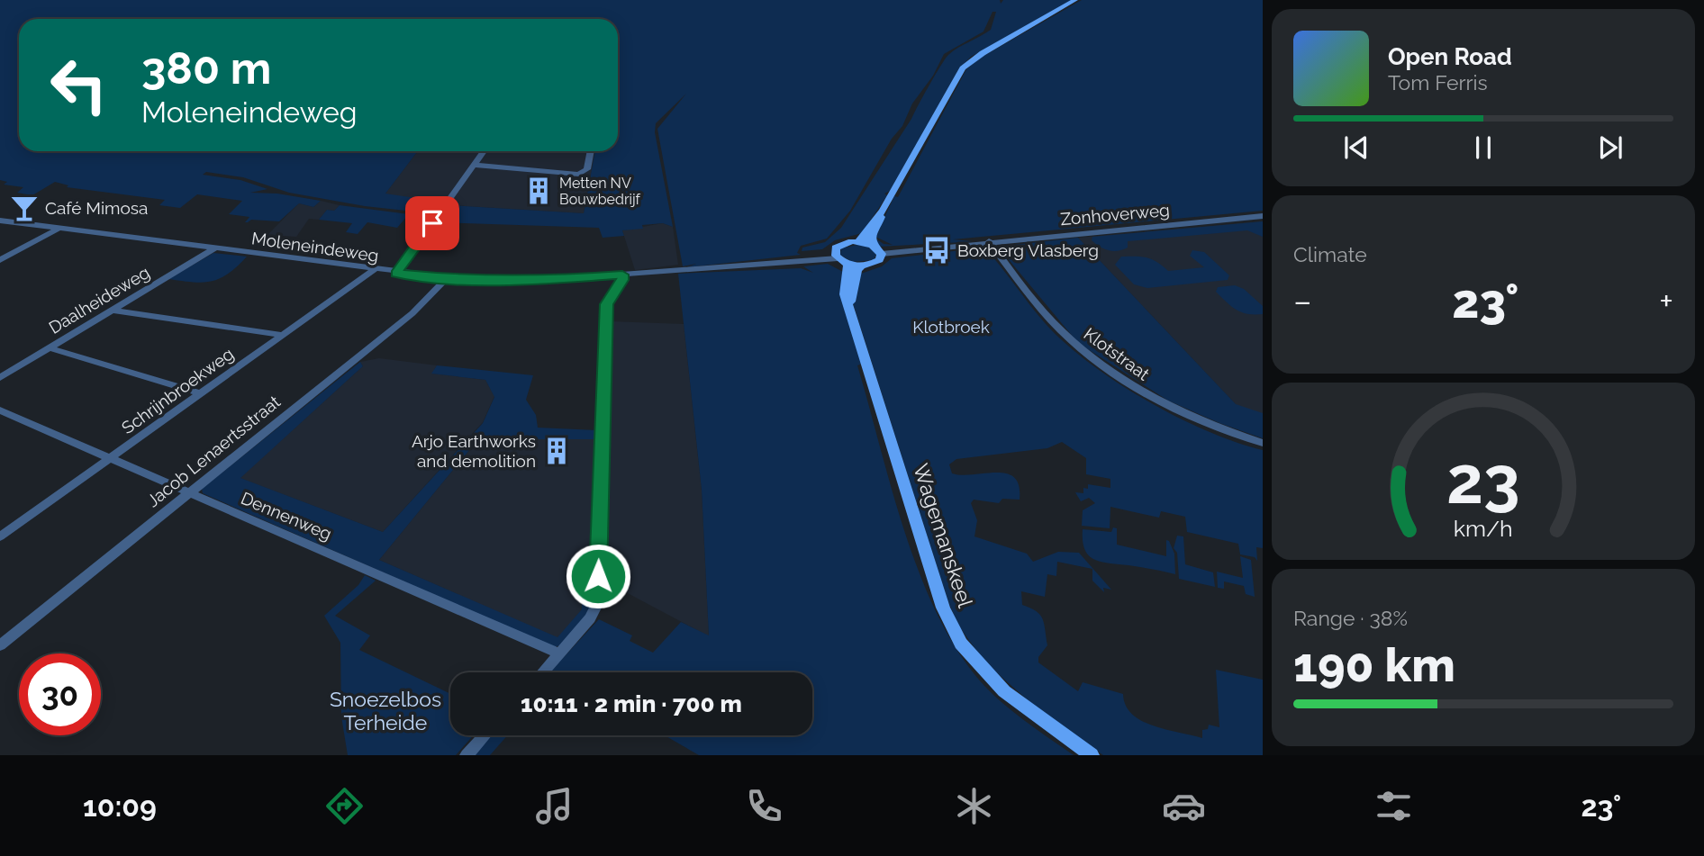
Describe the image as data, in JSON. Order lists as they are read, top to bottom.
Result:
{
  "streets": {
    "main road": ["Wagemanskeel"],
    "street": [
      "Zonhoverweg",
      "Moleneindeweg",
      "Daalheideweg",
      "Klotstraat",
      "Schrijnbroekweg",
      "Jacob Lenaertsstraat",
      "Dennenweg"
    ]
  },
  "crossings": [
    ["Zonhoverweg", "Klotstraat"],
    ["Moleneindeweg", "Daalheideweg"],
    ["Moleneindeweg", "Schrijnbroekweg"],
    ["Moleneindeweg", "Jacob Lenaertsstraat"],
    ["Moleneindeweg", "Wagemanskeel"],
    ["Schrijnbroekweg", "Dennenweg"],
    ["Jacob Lenaertsstraat", "Dennenweg"]
  ],
  "parks": ["Klotbroek", "Snoezelbos Terheide"],
  "places": {
    "building": ["Metten NV Bouwbedrijf", "Arjo Earthworks and demolition"],
    "bar": ["Café Mimosa"],
    "bus stop": ["Boxberg Vlasberg"]
  },
  "page": {
    "turn": ["380 m", "Moleneindeweg"],
    "song": ["Open Road", "Tom Ferris"],
    "tile": [
      "Climate",
      ["Range · 38%", "190 km"]
    ],
    "heat": ["−", "23°", "+"],
    "limit": "30",
    "trip": "10:11 · 2 min · 700 m",
    "tabs": ["10:09", "23°"],
    "gauge": ["23", "km/h"]
  }
}
